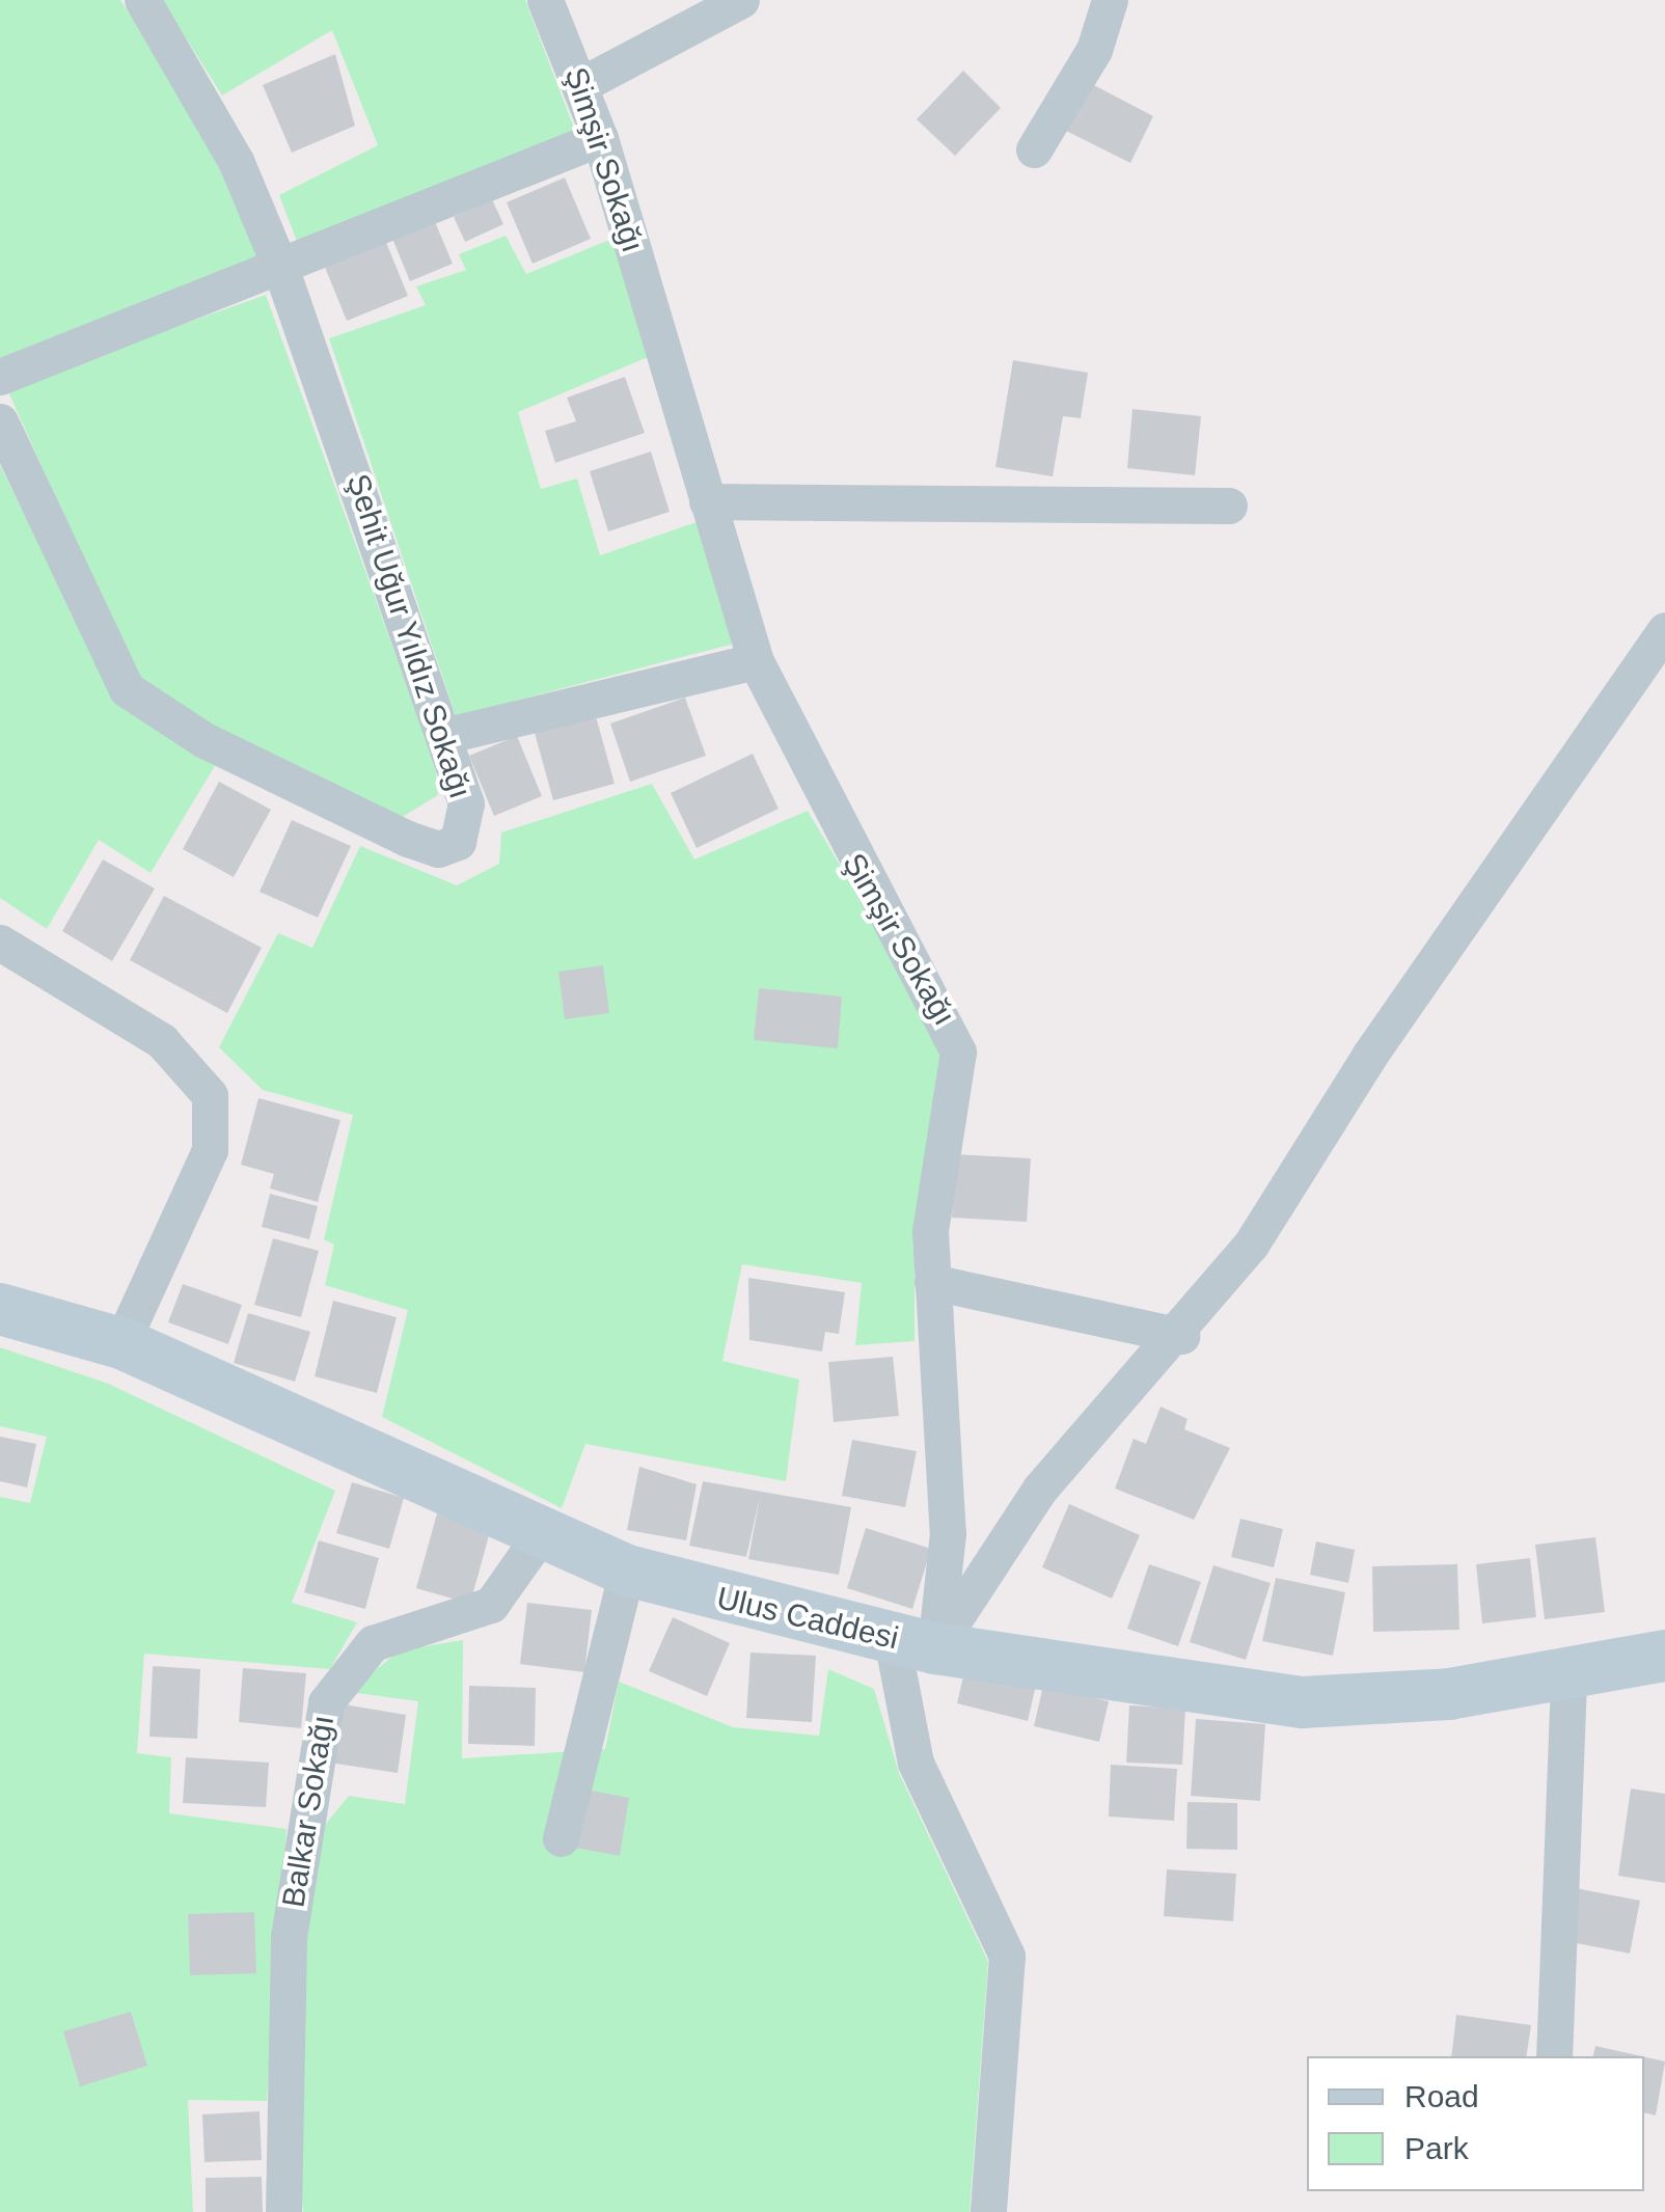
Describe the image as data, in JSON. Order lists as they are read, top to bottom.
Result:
{
  "streets": {
    "street": [
      "Şimşir Sokağı",
      "Şehit Uğur Yıldız Sokağı",
      "Ulus Caddesi",
      "Balkar Sokağı"
    ]
  },
  "crossings": [
    ["Şimşir Sokağı", "Ulus Caddesi"],
    ["Ulus Caddesi", "Balkar Sokağı"]
  ],
  "legend": ["Road", "Park"]
}
